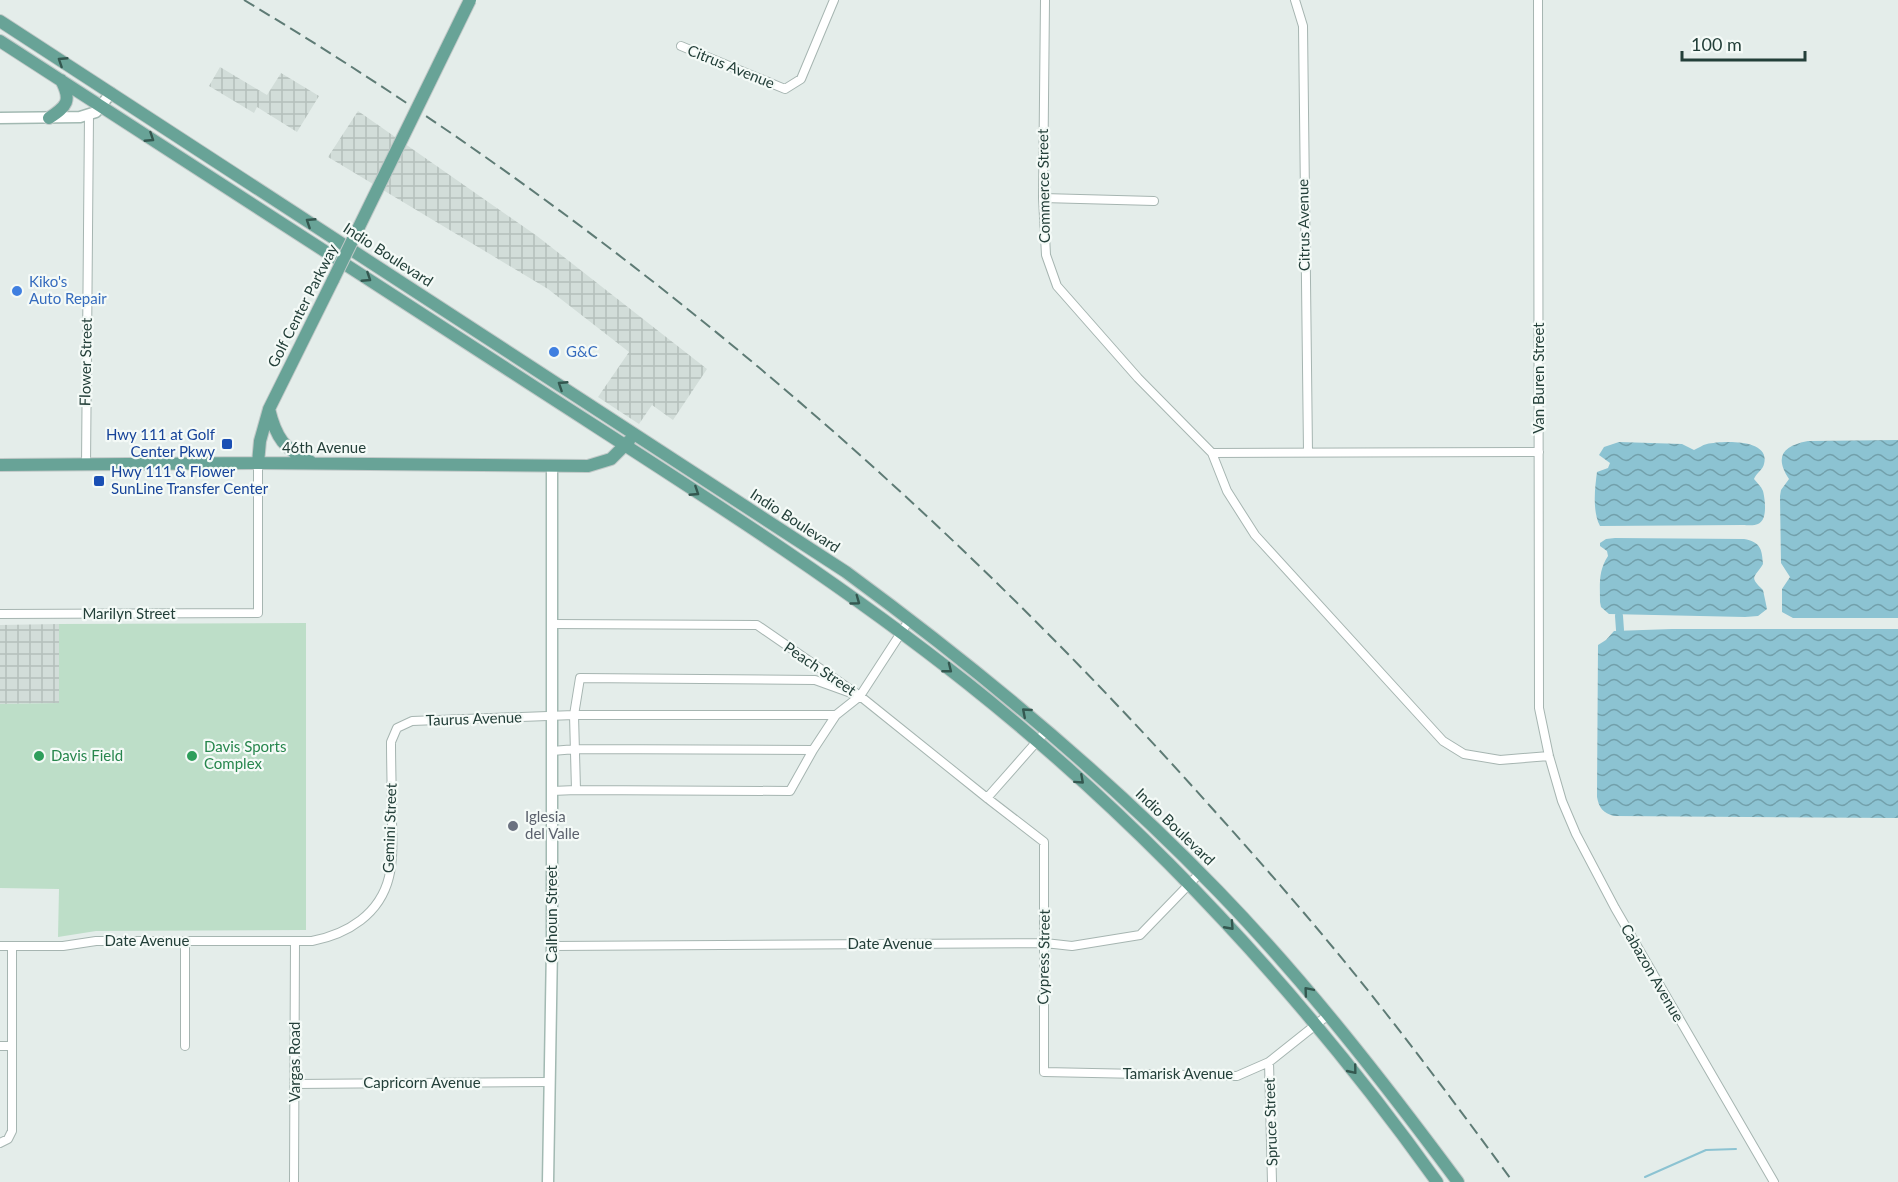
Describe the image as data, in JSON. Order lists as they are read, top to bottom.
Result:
{
  "streets": {
    "main road": ["Indio Boulevard", "Golf Center Parkway", "46th Avenue"],
    "street": [
      "Citrus Avenue",
      "Commerce Street",
      "Flower Street",
      "Van Buren Street",
      "Marilyn Street",
      "Peach Street",
      "Taurus Avenue",
      "Gemini Street",
      "Calhoun Street",
      "Date Avenue",
      "Cypress Street",
      "Cabazon Avenue",
      "Vargas Road",
      "Tamarisk Avenue",
      "Capricorn Avenue",
      "Spruce Street"
    ]
  },
  "crossings": [
    ["Indio Boulevard", "46th Avenue"],
    ["Indio Boulevard", "Date Avenue"],
    ["Indio Boulevard", "Tamarisk Avenue"],
    ["Golf Center Parkway", "46th Avenue"],
    ["Golf Center Parkway", "Marilyn Street"],
    ["Flower Street", "46th Avenue"],
    ["Van Buren Street", "Cabazon Avenue"],
    ["46th Avenue", "Calhoun Street"],
    ["Peach Street", "Calhoun Street"],
    ["Peach Street", "Cypress Street"],
    ["Taurus Avenue", "Gemini Street"],
    ["Taurus Avenue", "Calhoun Street"],
    ["Gemini Street", "Date Avenue"],
    ["Gemini Street", "Vargas Road"],
    ["Calhoun Street", "Date Avenue"],
    ["Calhoun Street", "Capricorn Avenue"],
    ["Date Avenue", "Cypress Street"],
    ["Date Avenue", "Vargas Road"],
    ["Cypress Street", "Tamarisk Avenue"],
    ["Vargas Road", "Capricorn Avenue"],
    ["Tamarisk Avenue", "Spruce Street"]
  ],
  "places": {
    "other": [
      "Kiko's Auto Repair",
      "G&C",
      "Davis Field",
      "Davis Sports Complex",
      "Iglesia del Valle"
    ],
    "transit": ["Hwy 111 at Golf Center Pkwy", "Hwy 111 & Flower SunLine Transfer Center"]
  },
  "scale_bar": "100 m"
}
